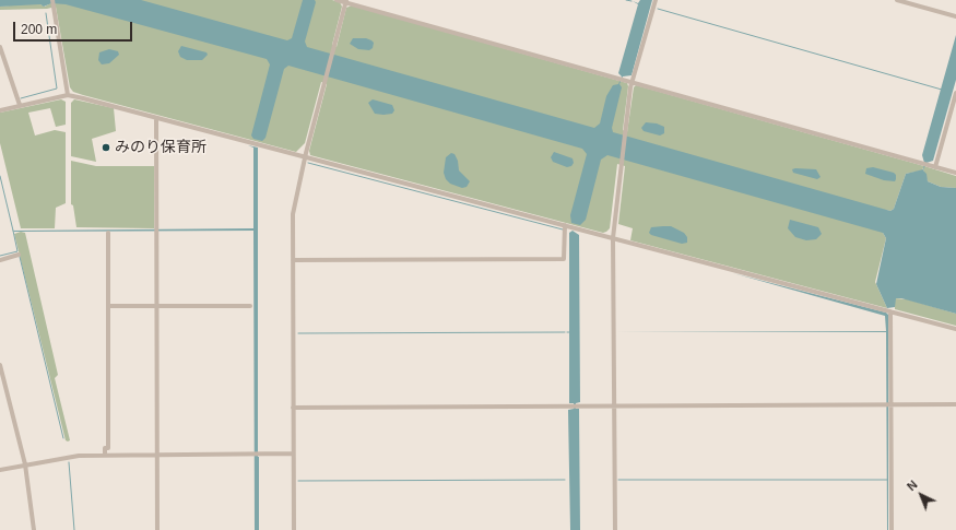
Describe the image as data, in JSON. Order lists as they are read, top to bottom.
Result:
{
  "places": ["みのり保育所"],
  "scale_bar": "200 m",
  "north": "top left"
}
